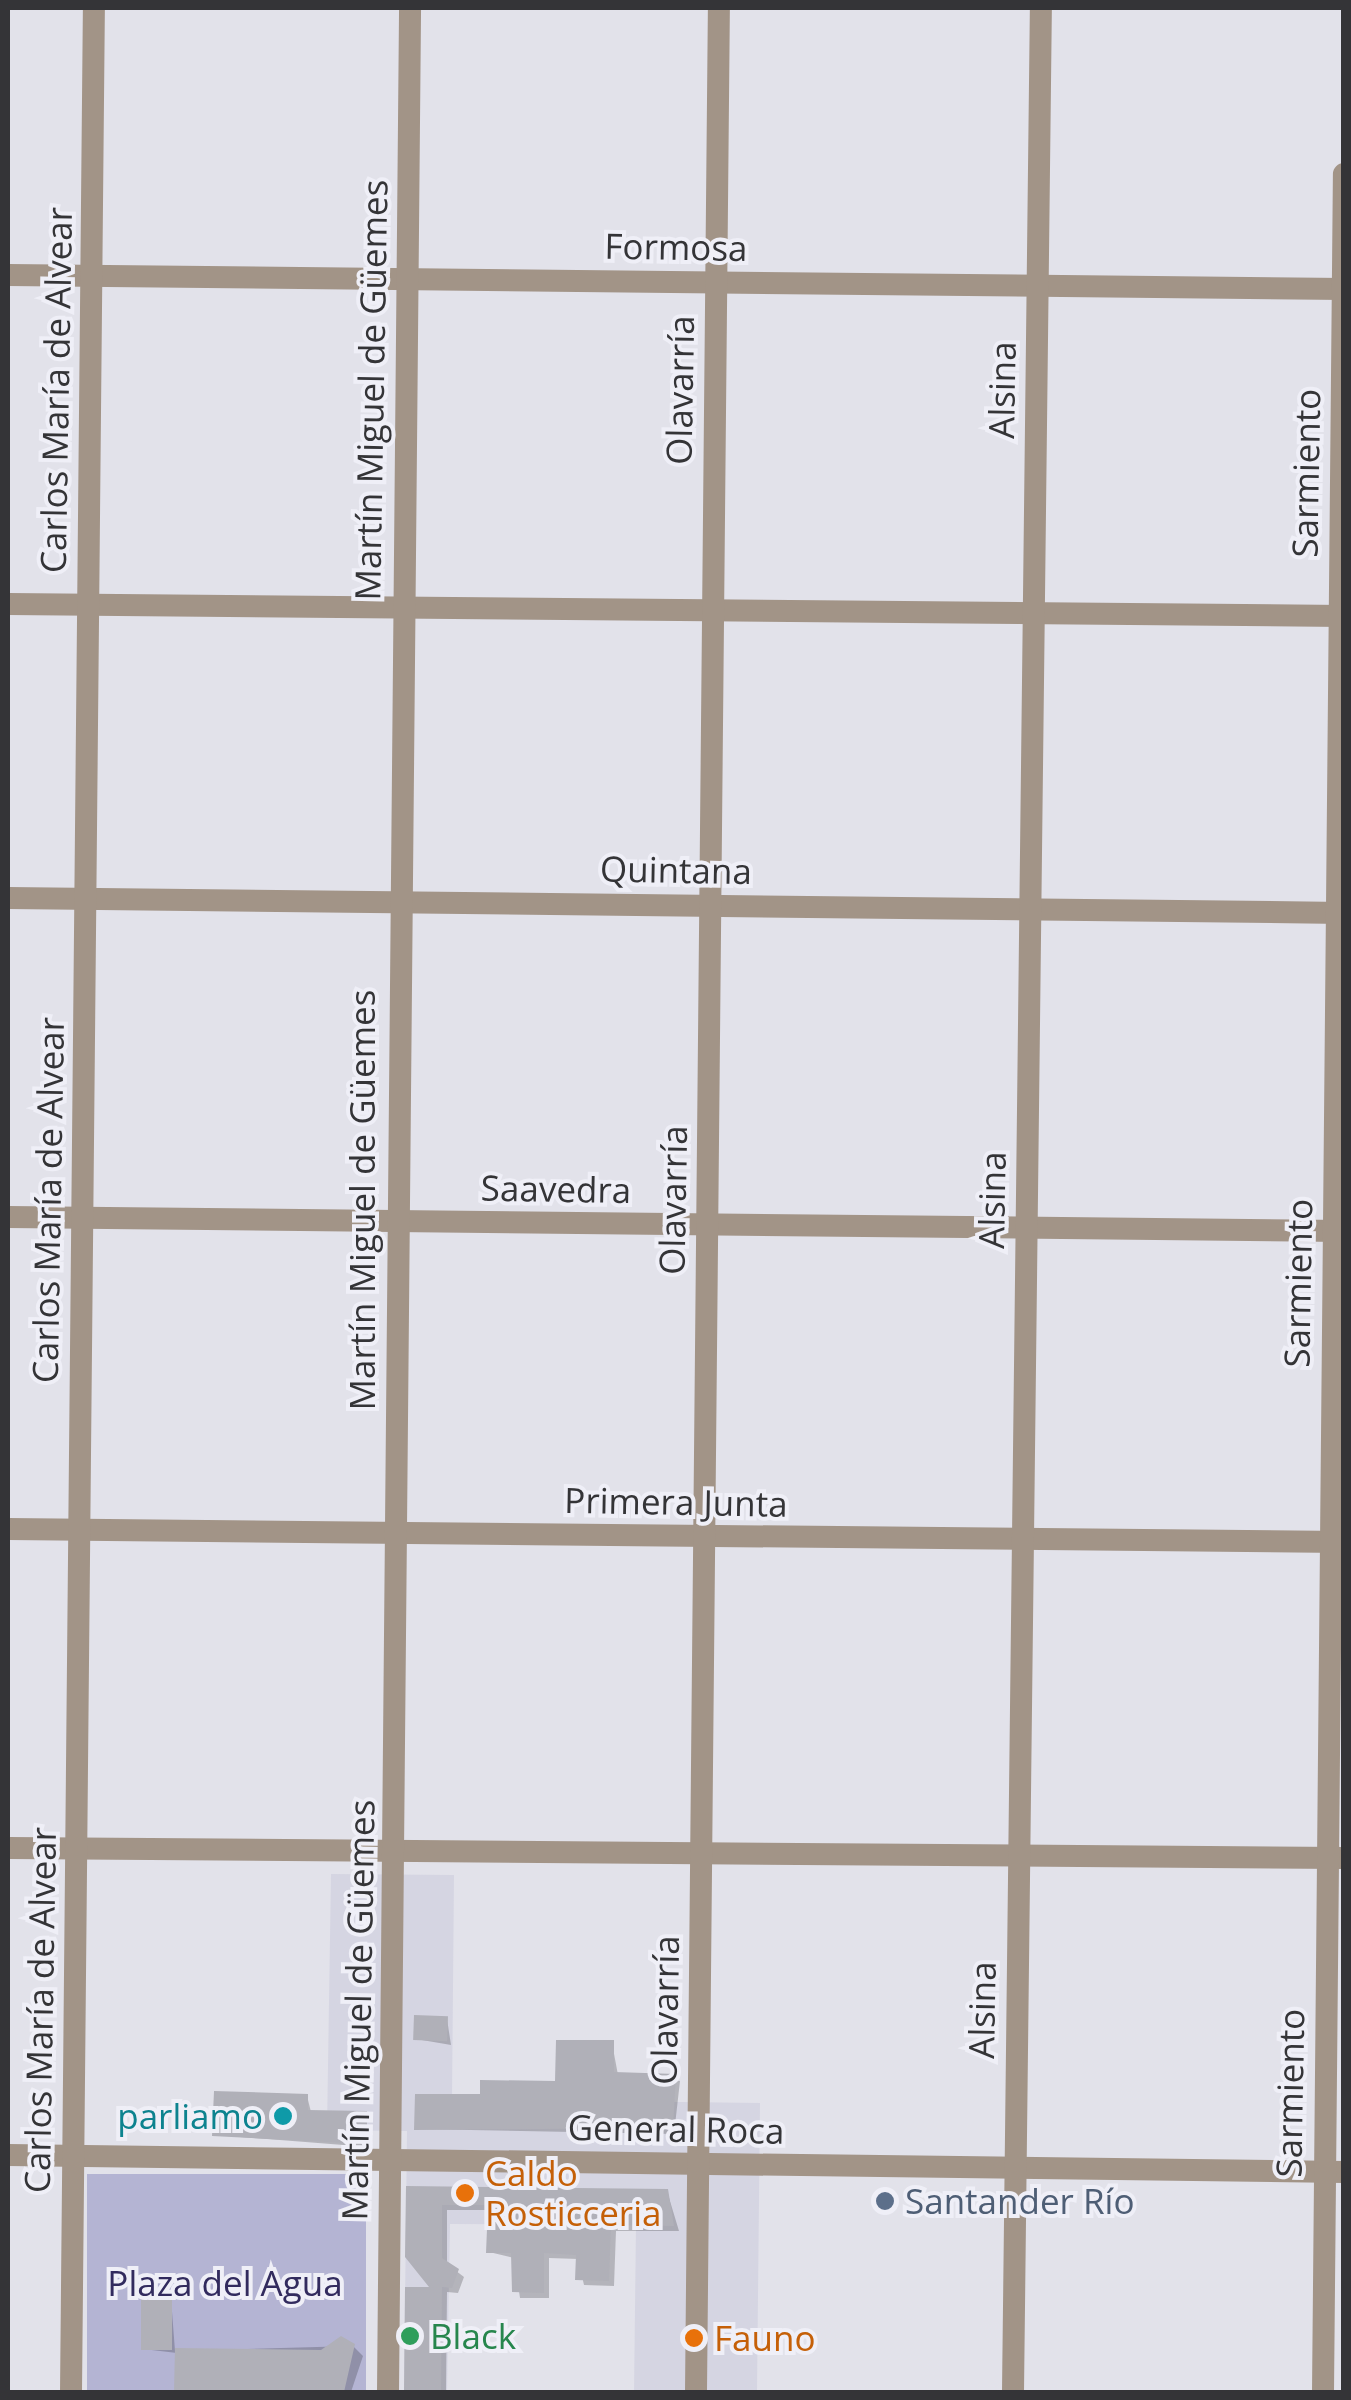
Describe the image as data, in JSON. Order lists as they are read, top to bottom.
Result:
{
  "streets": {
    "street": [
      "Formosa",
      "Carlos María de Alvear",
      "Martín Miguel de Güemes",
      "Olavarría",
      "Alsina",
      "Sarmiento",
      "Quintana",
      "Saavedra",
      "Primera Junta",
      "General Roca"
    ]
  },
  "crossings": [
    ["Formosa", "Carlos María de Alvear"],
    ["Formosa", "Martín Miguel de Güemes"],
    ["Formosa", "Olavarría"],
    ["Formosa", "Alsina"],
    ["Formosa", "Sarmiento"],
    ["Carlos María de Alvear", "Quintana"],
    ["Carlos María de Alvear", "Saavedra"],
    ["Carlos María de Alvear", "Primera Junta"],
    ["Carlos María de Alvear", "General Roca"],
    ["Martín Miguel de Güemes", "Quintana"],
    ["Martín Miguel de Güemes", "Saavedra"],
    ["Martín Miguel de Güemes", "Primera Junta"],
    ["Martín Miguel de Güemes", "General Roca"],
    ["Olavarría", "Quintana"],
    ["Olavarría", "Saavedra"],
    ["Olavarría", "Primera Junta"],
    ["Olavarría", "General Roca"],
    ["Alsina", "Quintana"],
    ["Alsina", "Saavedra"],
    ["Alsina", "Primera Junta"],
    ["Alsina", "General Roca"],
    ["Sarmiento", "Quintana"],
    ["Sarmiento", "Saavedra"],
    ["Sarmiento", "Primera Junta"],
    ["Sarmiento", "General Roca"]
  ],
  "parks": ["Plaza del Agua"],
  "places": [
    "parliamo",
    "Caldo Rosticceria",
    "Santander Río",
    "Black",
    "Fauno"
  ]
}
